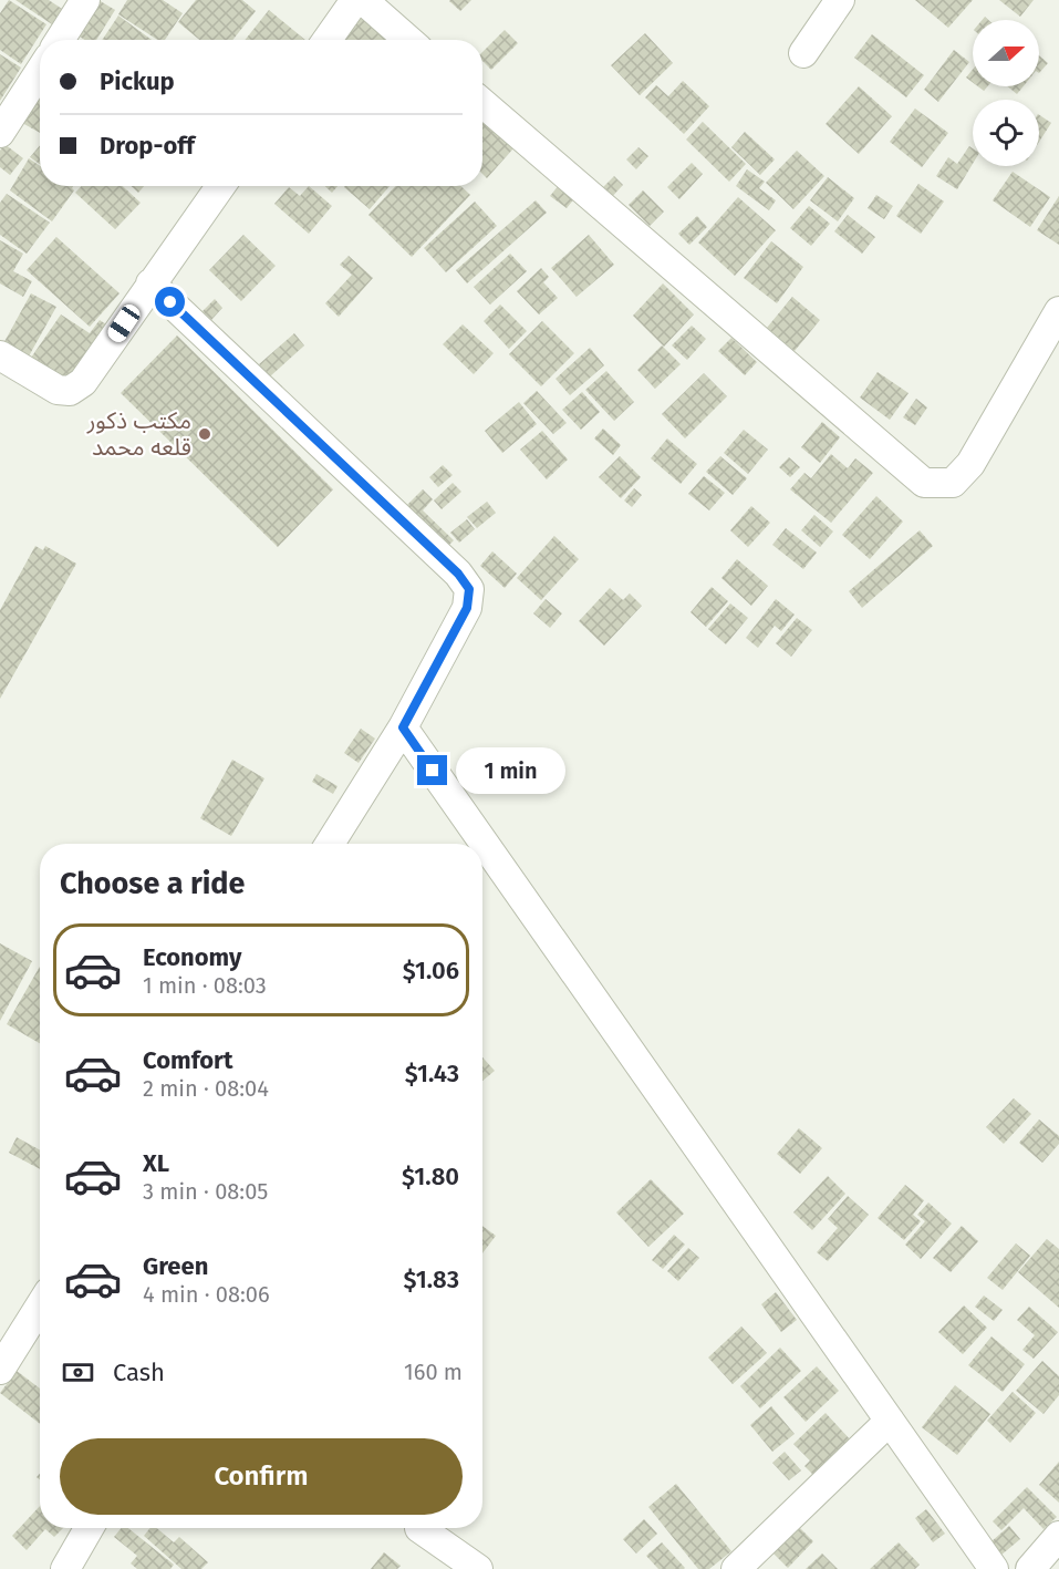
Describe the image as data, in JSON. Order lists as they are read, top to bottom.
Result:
{
  "places": ["مکتب ذکور قلعه محمد"],
  "north": "right",
  "page": {
    "banner": ["Pickup", "Drop-off"],
    "bubble": "1 min",
    "heading": "Choose a ride",
    "list": [
      {
        "name": "Economy",
        "note": "1 min · 08:03",
        "value": "$1.06"
      },
      {
        "name": "Comfort",
        "note": "2 min · 08:04",
        "value": "$1.43"
      },
      {
        "name": "XL",
        "note": "3 min · 08:05",
        "value": "$1.80"
      },
      {
        "name": "Green",
        "note": "4 min · 08:06",
        "value": "$1.83"
      }
    ],
    "pay": ["Cash", "160 m"],
    "buttons": "Confirm"
  }
}
